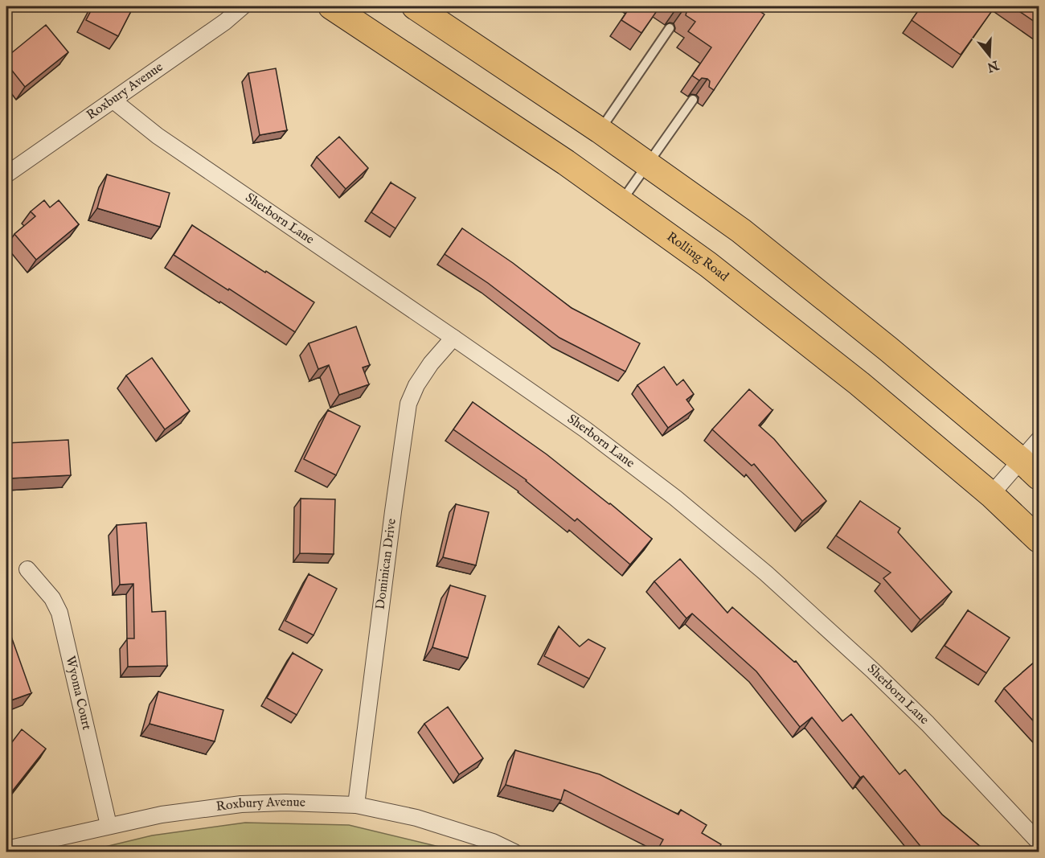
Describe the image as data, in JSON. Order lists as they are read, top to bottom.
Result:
{
  "streets": {
    "main road": ["Rolling Road"],
    "street": [
      "Roxbury Avenue",
      "Sherborn Lane",
      "Dominican Drive",
      "Wyoma Court"
    ]
  },
  "crossings": [
    ["Roxbury Avenue", "Sherborn Lane"],
    ["Roxbury Avenue", "Dominican Drive"],
    ["Roxbury Avenue", "Wyoma Court"],
    ["Sherborn Lane", "Dominican Drive"]
  ],
  "north": "bottom"
}
